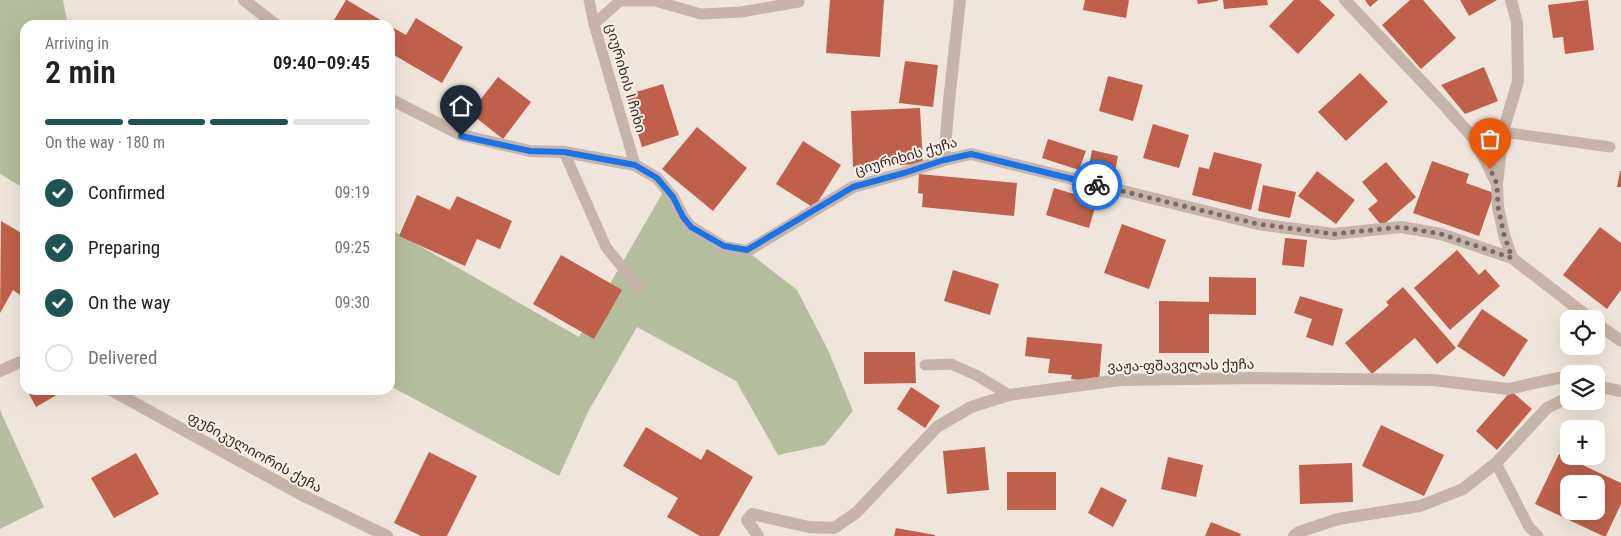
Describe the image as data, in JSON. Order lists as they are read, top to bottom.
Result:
{
  "streets": {
    "street": ["ციურიხის ქუჩა", "ვაჟა-ფშაველას ქუჩა", "ფუნიკულიორის ქუჩა"],
    "lane": ["ციურიხის I ჩიხი"]
  },
  "crossings": [
    ["ციურიხის I ჩიხი", "ციურიხის ქუჩა"]
  ],
  "page": {
    "heading": ["2 min", "Arriving in", "09:40–09:45"],
    "bar": "On the way · 180 m",
    "list": [
      ["Confirmed", "09:19"],
      ["Preparing", "09:25"],
      ["On the way", "09:30"],
      "Delivered"
    ],
    "map_buttons": ["+", "−"]
  }
}
